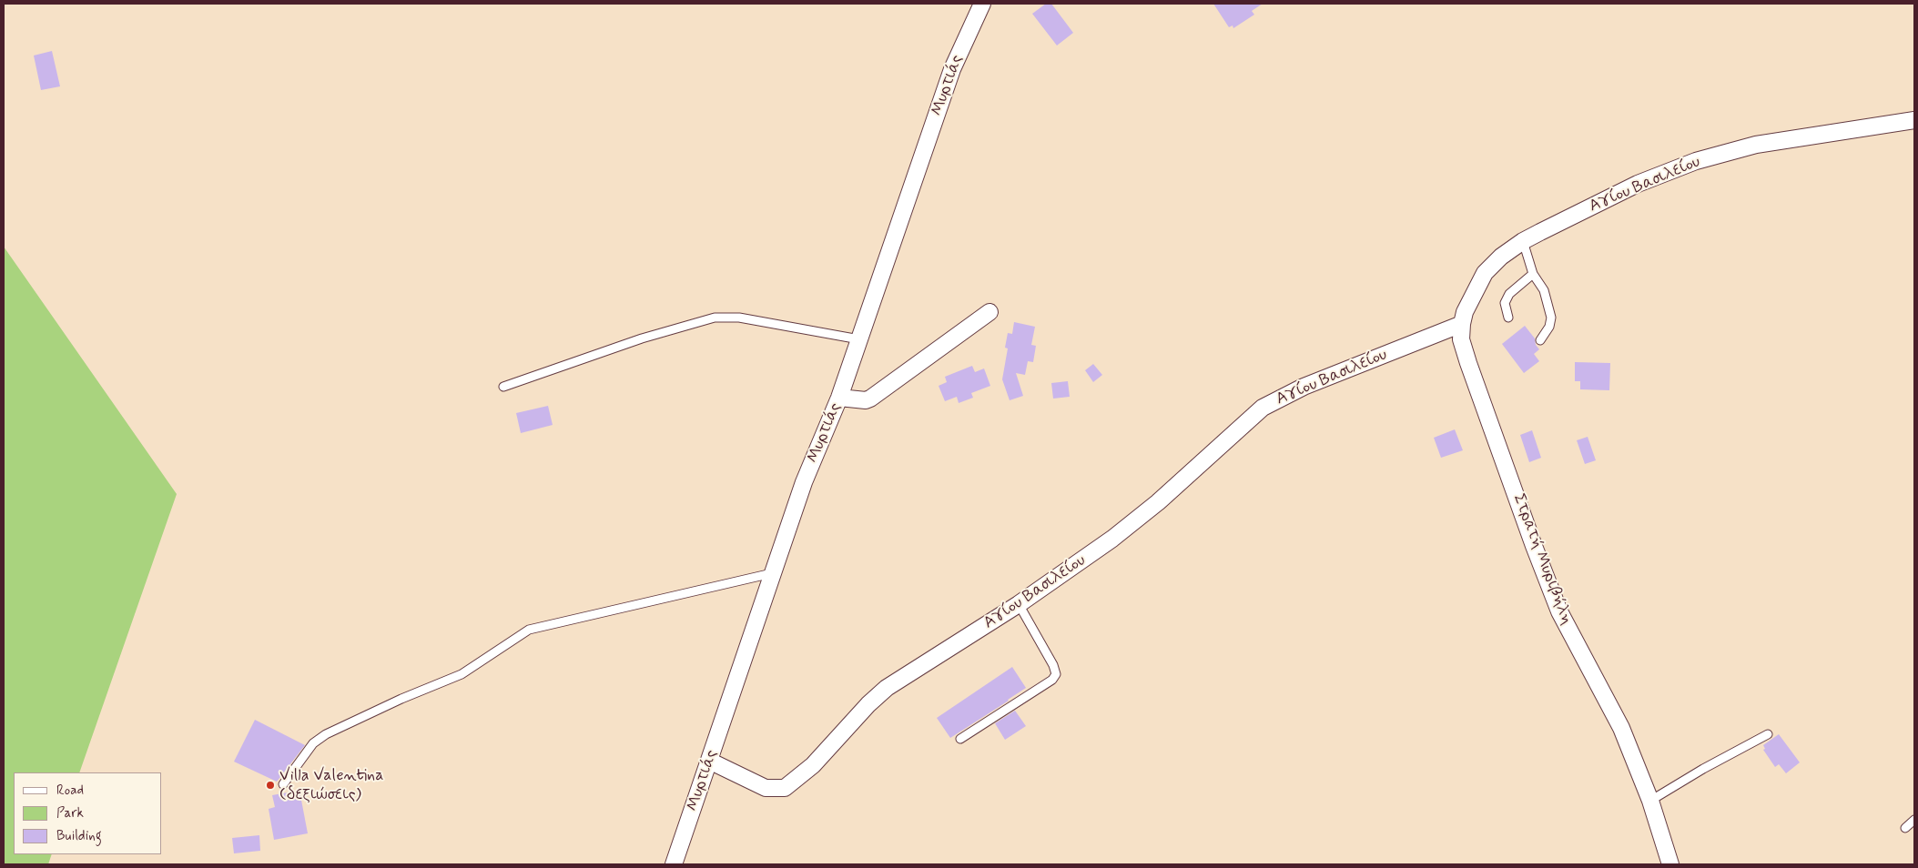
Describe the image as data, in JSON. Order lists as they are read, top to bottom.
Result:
{
  "streets": {
    "street": ["Μυρτιάς", "Αγίου Βασιλείου", "Στρατή Μυριβήλη"]
  },
  "crossings": [
    ["Μυρτιάς", "Αγίου Βασιλείου"],
    ["Αγίου Βασιλείου", "Στρατή Μυριβήλη"]
  ],
  "places": ["Villa Valentina (δεξιώσεις)"],
  "legend": ["Road", "Park", "Building"]
}
